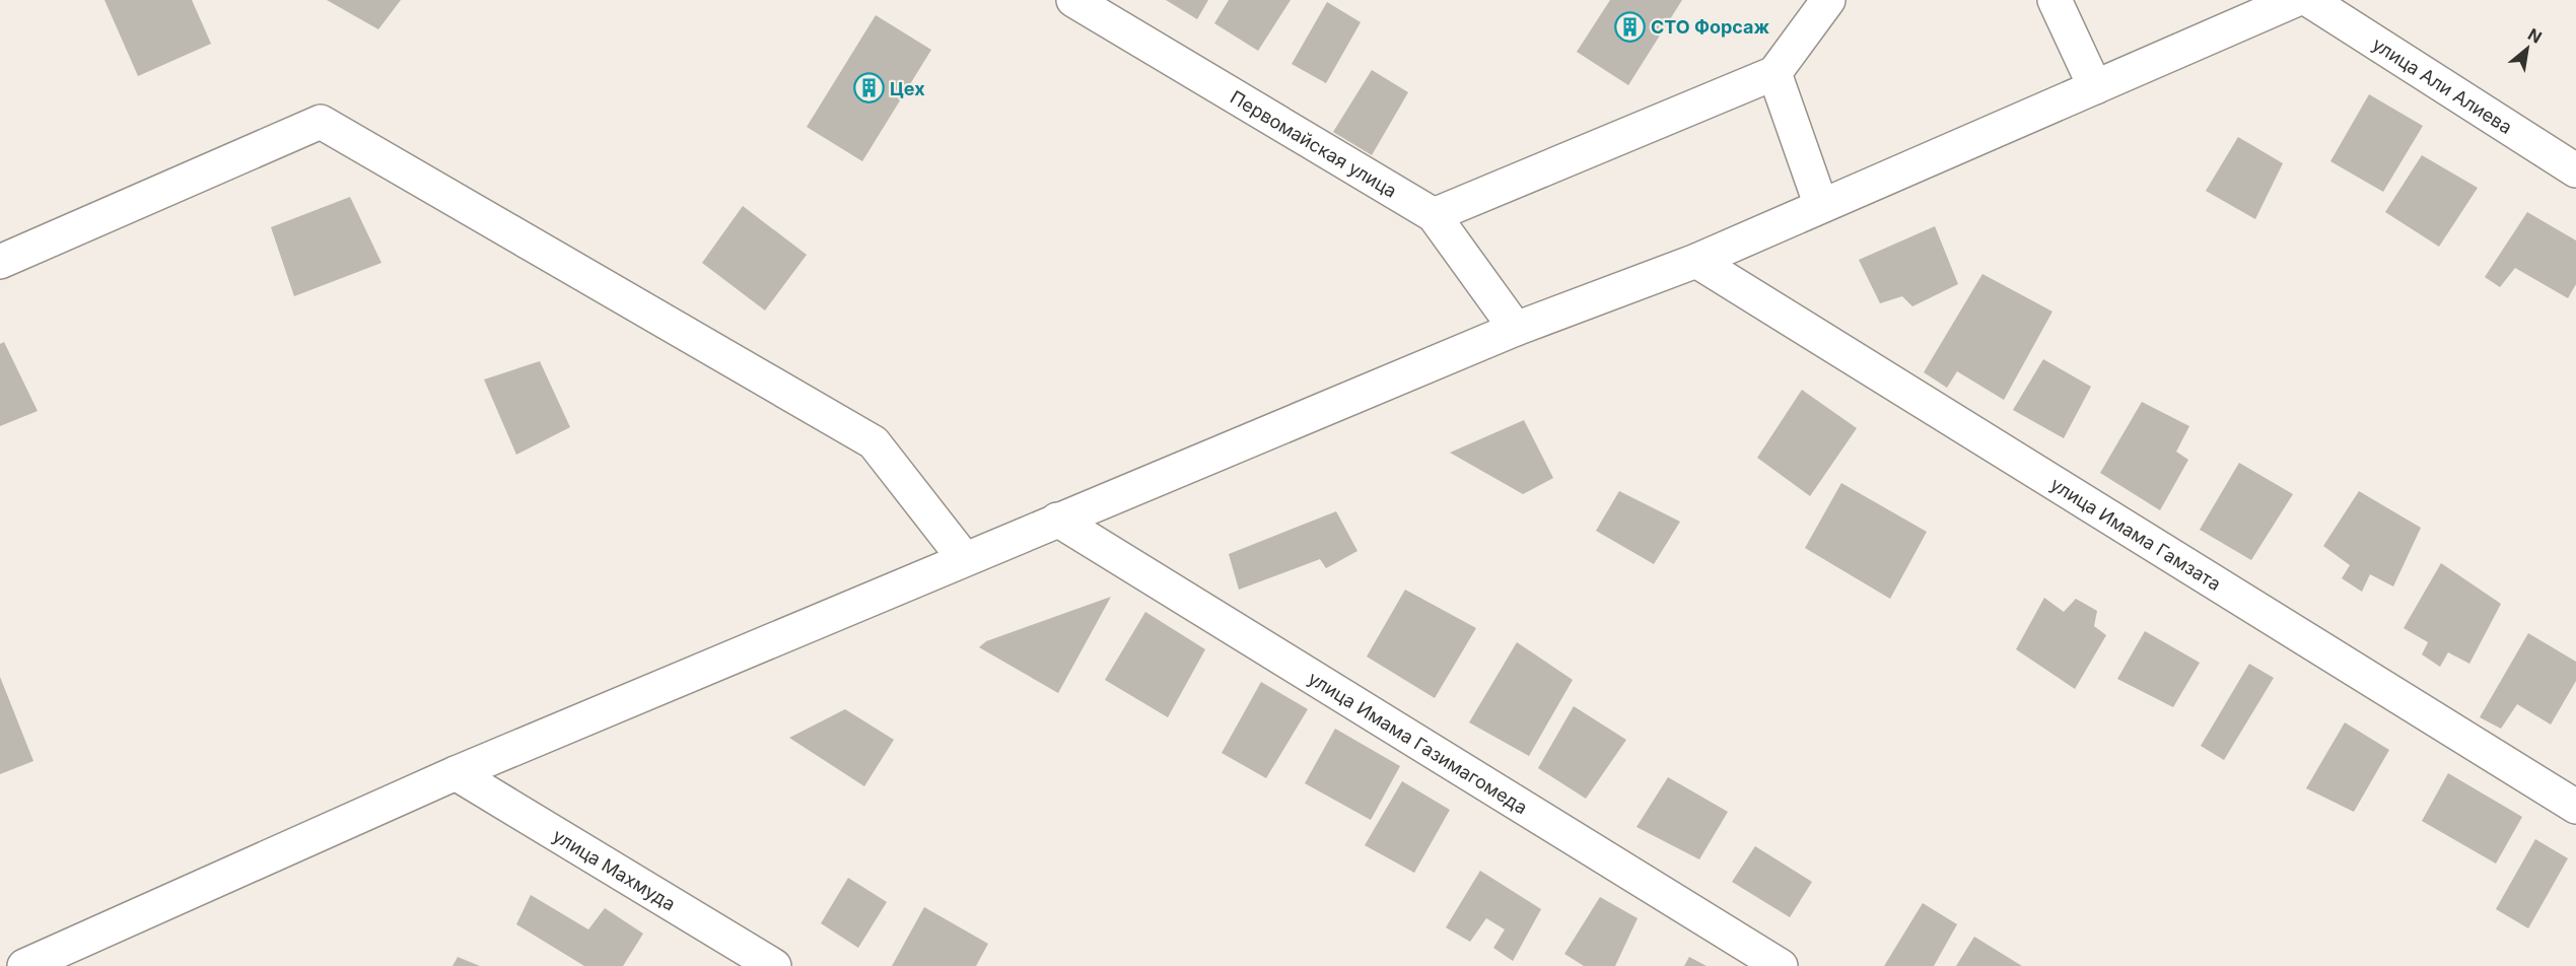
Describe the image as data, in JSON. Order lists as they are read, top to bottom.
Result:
{
  "streets": {
    "street": [
      "улица Али Алиева",
      "Первомайская улица",
      "улица Имама Гамзата",
      "улица Имама Газимагомеда",
      "улица Махмуда"
    ]
  },
  "places": {
    "building": ["СТО Форсаж", "Цех"]
  },
  "north": "top right"
}
